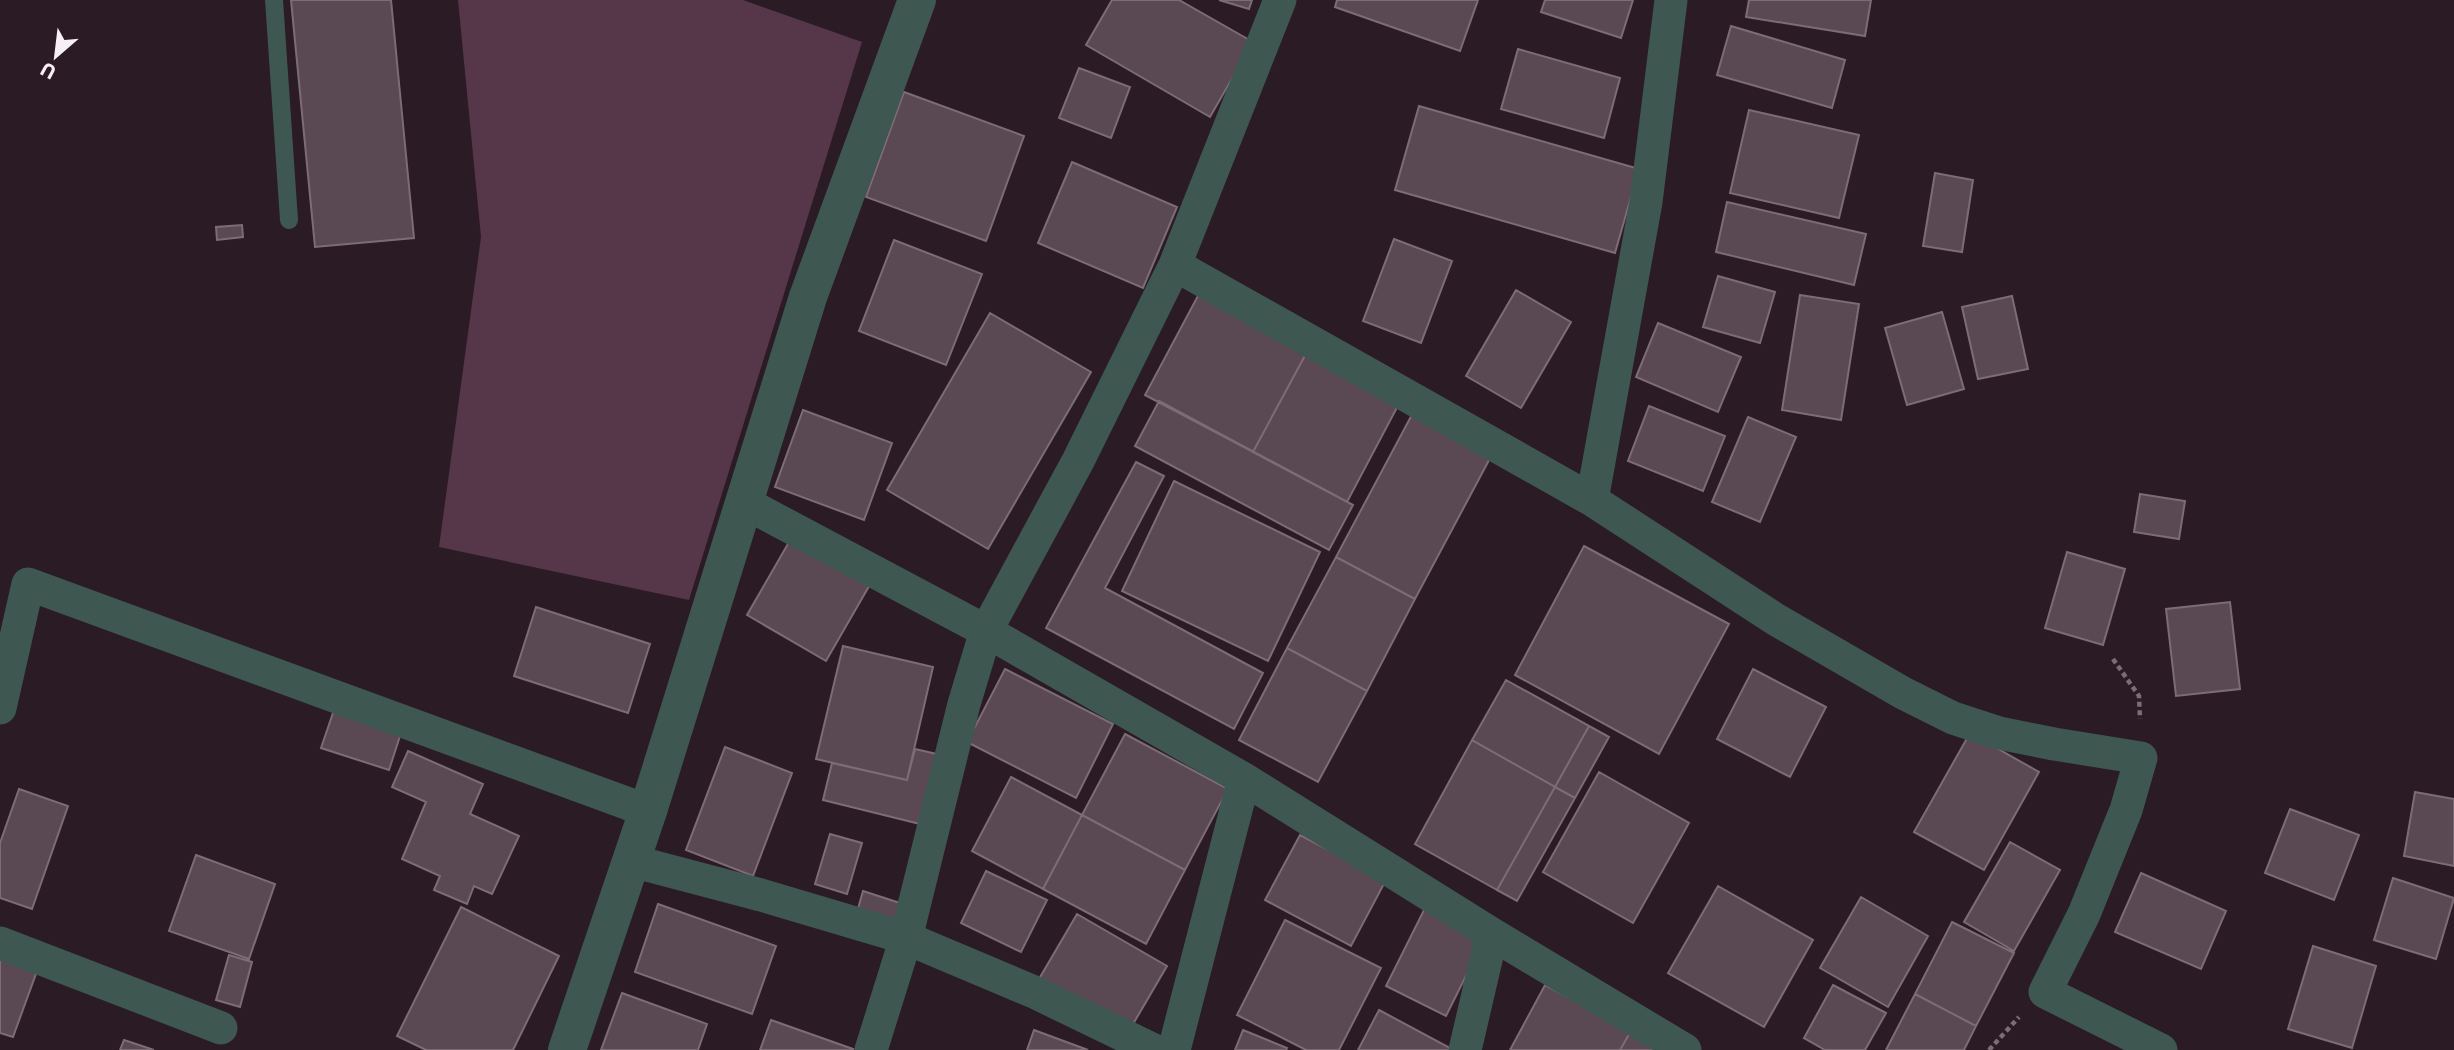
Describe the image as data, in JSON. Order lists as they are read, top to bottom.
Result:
{
  "north": "bottom left"
}
